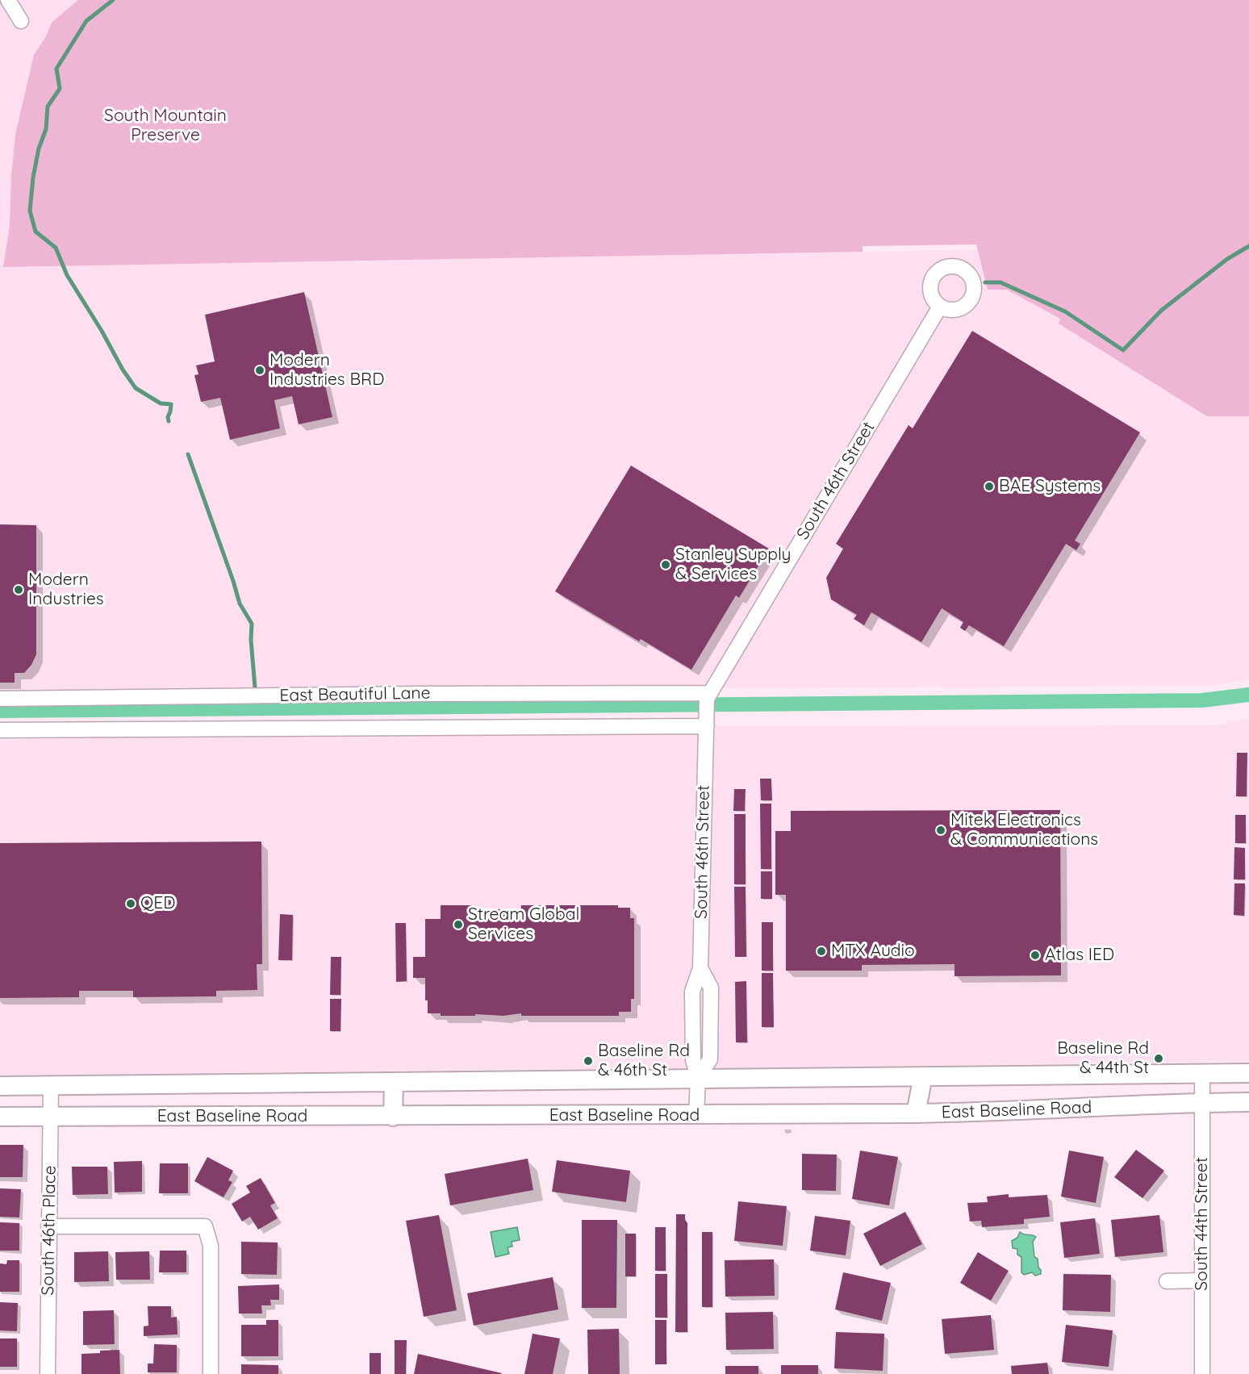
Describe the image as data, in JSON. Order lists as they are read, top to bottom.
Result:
{
  "streets": {
    "main road": ["East Baseline Road"],
    "street": [
      "South 46th Street",
      "East Beautiful Lane",
      "South 44th Street",
      "South 46th Place"
    ]
  },
  "crossings": [
    ["South 46th Street", "East Beautiful Lane"],
    ["South 46th Street", "East Baseline Road"],
    ["East Baseline Road", "South 44th Street"],
    ["East Baseline Road", "South 46th Place"]
  ],
  "parks": ["South Mountain Preserve"],
  "places": [
    "Modern Industries BRD",
    "BAE Systems",
    "Stanley Supply & Services",
    "Modern Industries",
    "Mitek Electronics & Communications",
    "QED",
    "Stream Global Services",
    "MTX Audio",
    "Atlas IED",
    "Baseline Rd & 44th St",
    "Baseline Rd & 46th St"
  ]
}
